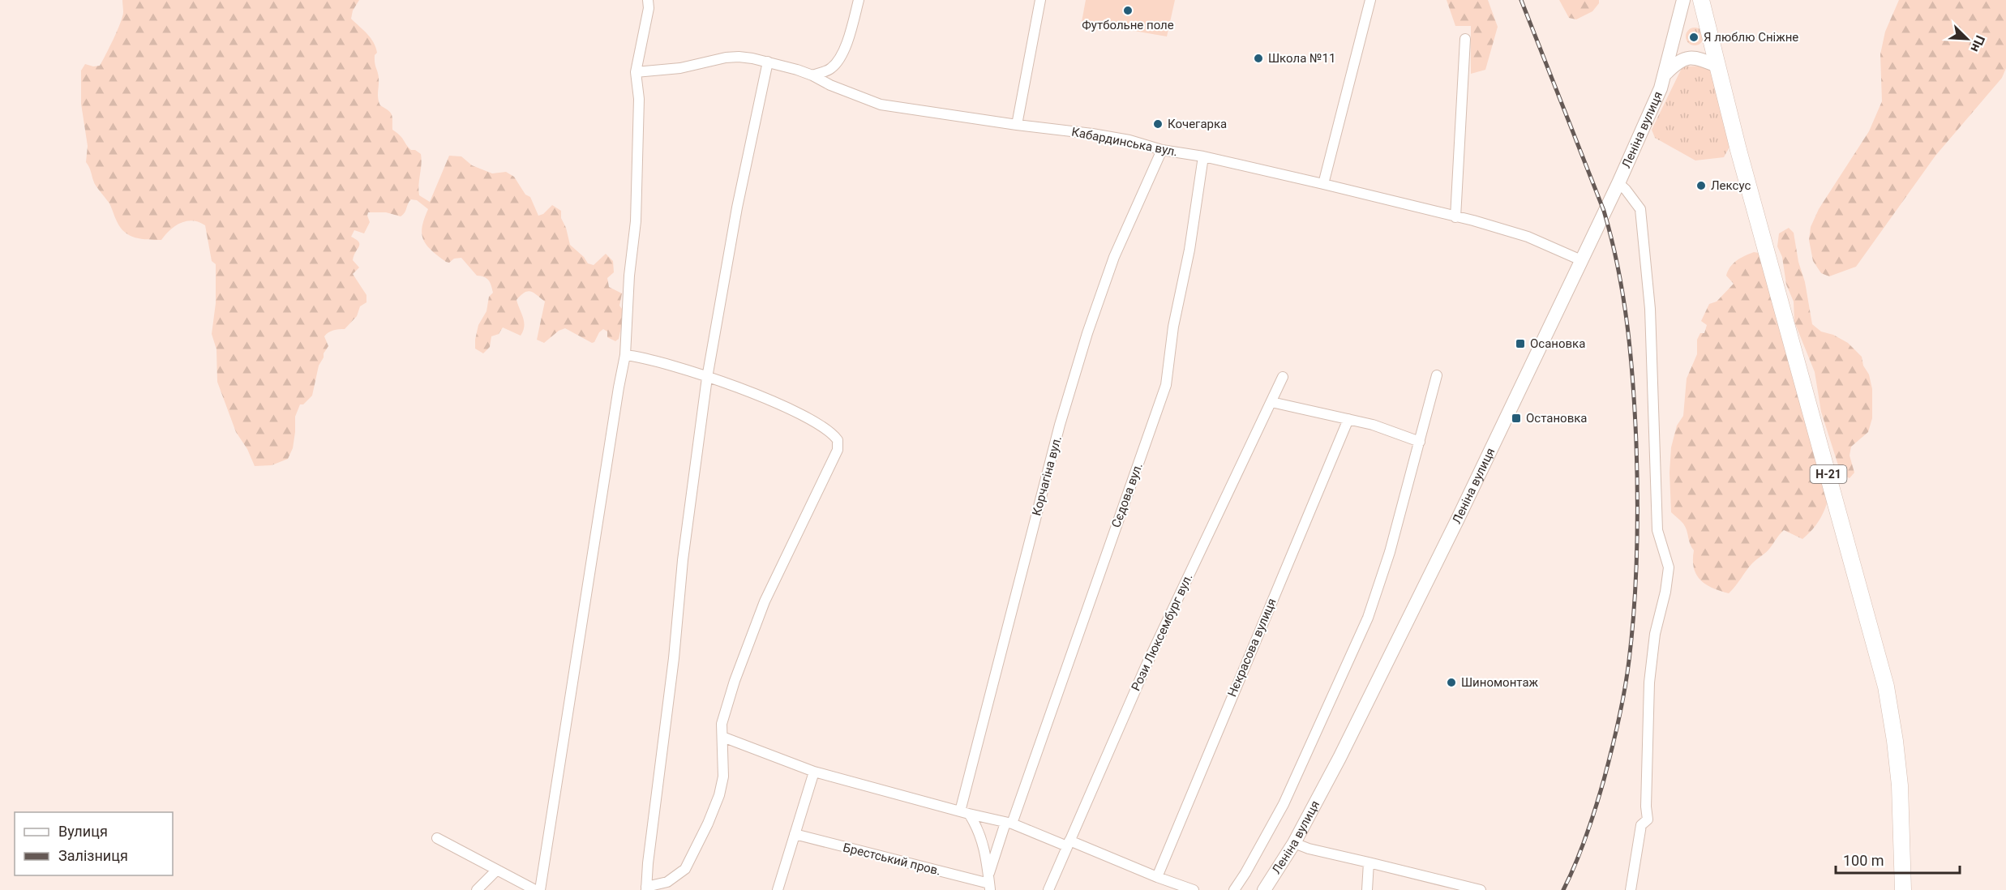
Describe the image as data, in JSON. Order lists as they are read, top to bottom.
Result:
{
  "streets": {
    "main road": ["Леніна вулиця", "Н-21"],
    "street": [
      "Кабардинська вул.",
      "Корчагіна вул.",
      "Сєдова вул.",
      "Рози Люксембург вул.",
      "Нєкрасова вулиця",
      "Брестський пров."
    ]
  },
  "crossings": [
    ["Леніна вулиця", "Кабардинська вул."],
    ["Кабардинська вул.", "Корчагіна вул."],
    ["Кабардинська вул.", "Сєдова вул."],
    ["Сєдова вул.", "Брестський пров."]
  ],
  "places": {
    "other": [
      "Футбольне поле",
      "Я люблю Сніжне",
      "Школа №11",
      "Кочегарка",
      "Лексус",
      "Шиномонтаж"
    ],
    "transit": ["Осановка", "Остановка"]
  },
  "legend": ["Вулиця", "Залізниця"],
  "scale_bar": "100 m",
  "north": "bottom right"
}
